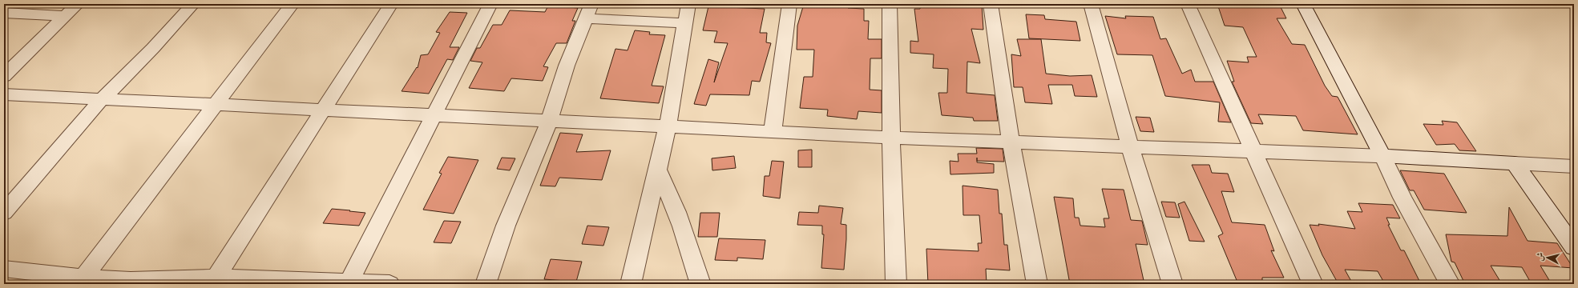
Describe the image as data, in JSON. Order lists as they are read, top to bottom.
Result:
{
  "north": "left"
}
